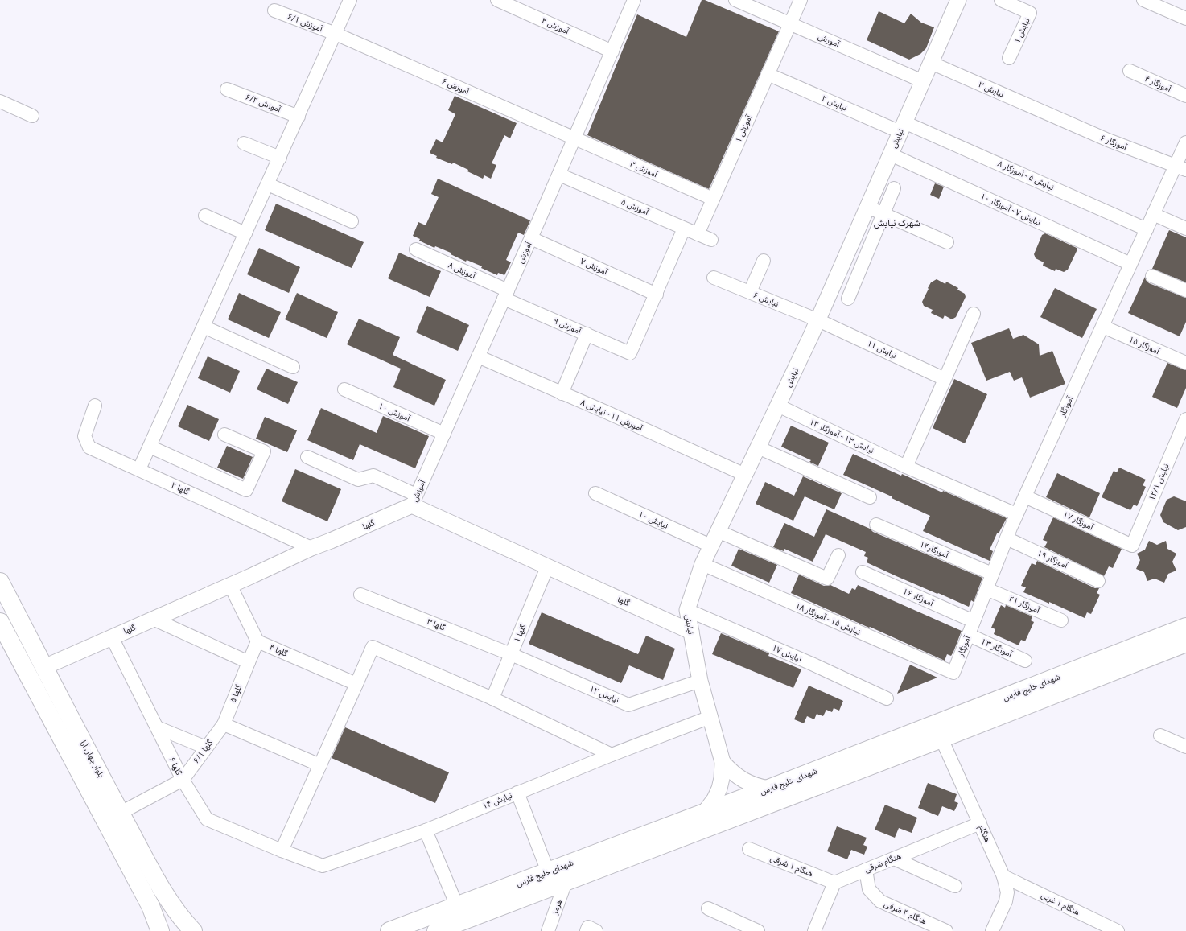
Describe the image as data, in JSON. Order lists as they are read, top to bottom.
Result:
{
  "streets": {
    "main road": ["شهدای خلیج فارس", "بلوار جهان آرا"],
    "street": [
      "آموزش ۶/۱",
      "آموزش ۴",
      "نیایش ۱",
      "آموزش",
      "آموزگار ۴",
      "آموزش ۶",
      "نیایش ۳",
      "آموزش ۶/۲",
      "نیایش ۲",
      "آموزش ۱",
      "نیایش",
      "آموزگار ۶",
      "آموزش ۳",
      "نیایش ۵ - آموزگار ۸",
      "آموزش ۵",
      "نیایش ۷ - آموزگار ۱۰",
      "آموزش ۷",
      "آموزش ۸",
      "نیایش ۶",
      "آموزش ۹",
      "آموزگار ۱۵",
      "نیایش ۱۱",
      "آموزگار",
      "آموزش ۱۰",
      "آموزش ۱۱ - نیایش ۸",
      "نیایش ۱۳ - آموزگار ۱۲",
      "نیایش ۱۲/۱",
      "گلها ۲",
      "نیایش ۱۰",
      "آموزگار ۱۷",
      "گلها",
      "آموزگار۱۴",
      "آموزگار ۱۹",
      "آموزگار ۱۶",
      "آموزگار ۲۱",
      "نیایش ۱۵ - آموزگار ۱۸",
      "گلها ۳",
      "گلها ۱",
      "آموزگار ۲۳",
      "گلها ۴",
      "نیایش ۱۷",
      "گلها ۵",
      "نیایش ۱۲",
      "گلها ۶/۱",
      "گلها ۶",
      "نیایش ۱۴",
      "هنگام",
      "هنگام شرقی",
      "هنگام ۱ شرقی",
      "هنگام ۱ غربی",
      "هرمز",
      "هنگام ۴ شرقی"
    ]
  },
  "crossings": [
    ["آموزش ۶/۱", "آموزش ۶"],
    ["آموزش ۴", "آموزش"],
    ["آموزش", "آموزش ۶"],
    ["آموزش", "آموزش ۱"],
    ["آموزش", "نیایش"],
    ["آموزش", "آموزش ۳"],
    ["آموزش", "آموزش ۵"],
    ["آموزش", "آموزش ۷"],
    ["آموزش", "آموزش ۸"],
    ["آموزش", "آموزش ۹"],
    ["آموزش", "آموزش ۱۰"],
    ["آموزش", "آموزش ۱۱ - نیایش ۸"],
    ["آموزش", "گلها"],
    ["آموزش ۶", "آموزش ۳"],
    ["نیایش ۳", "نیایش"],
    ["نیایش ۳", "آموزگار ۶"],
    ["نیایش ۲", "آموزش ۱"],
    ["نیایش ۲", "نیایش"],
    ["نیایش ۲", "نیایش ۵ - آموزگار ۸"],
    ["آموزش ۱", "آموزش ۳"],
    ["آموزش ۱", "آموزش ۵"],
    ["نیایش", "نیایش ۵ - آموزگار ۸"],
    ["نیایش", "نیایش ۷ - آموزگار ۱۰"],
    ["نیایش", "نیایش ۶"],
    ["نیایش", "نیایش ۱۱"],
    ["نیایش", "آموزش ۱۱ - نیایش ۸"],
    ["نیایش", "نیایش ۱۳ - آموزگار ۱۲"],
    ["نیایش", "نیایش ۱۰"],
    ["نیایش", "گلها"],
    ["نیایش", "نیایش ۱۵ - آموزگار ۱۸"],
    ["نیایش", "نیایش ۱۷"],
    ["نیایش", "شهدای خلیج فارس"],
    ["نیایش", "نیایش ۱۲"],
    ["نیایش", "نیایش ۱۴"],
    ["آموزگار ۶", "آموزگار"],
    ["نیایش ۵ - آموزگار ۸", "آموزگار"],
    ["نیایش ۷ - آموزگار ۱۰", "آموزگار"],
    ["آموزش ۷", "آموزش ۹"],
    ["آموزش ۸", "آموزش ۹"],
    ["نیایش ۶", "نیایش ۱۱"],
    ["آموزگار ۱۵", "آموزگار"],
    ["آموزگار", "نیایش ۱۳ - آموزگار ۱۲"],
    ["آموزگار", "آموزگار ۱۷"],
    ["آموزگار", "آموزگار۱۴"],
    ["آموزگار", "آموزگار ۱۹"],
    ["آموزگار", "آموزگار ۱۶"],
    ["آموزگار", "آموزگار ۲۱"],
    ["آموزگار", "نیایش ۱۵ - آموزگار ۱۸"],
    ["آموزگار", "آموزگار ۲۳"],
    ["نیایش ۱۲/۱", "آموزگار ۱۷"],
    ["گلها ۲", "گلها"],
    ["گلها", "گلها ۱"],
    ["گلها", "بلوار جهان آرا"],
    ["گلها", "گلها ۶"],
    ["گلها ۳", "گلها ۱"],
    ["گلها ۳", "نیایش ۱۲"],
    ["گلها ۱", "نیایش ۱۲"],
    ["گلها ۴", "گلها ۵"],
    ["شهدای خلیج فارس", "هنگام"],
    ["شهدای خلیج فارس", "هرمز"],
    ["گلها ۵", "گلها ۶/۱"],
    ["گلها ۶/۱", "گلها ۶"],
    ["گلها ۶", "نیایش ۱۴"],
    ["هنگام", "هنگام شرقی"],
    ["هنگام", "هنگام ۱ غربی"],
    ["هنگام شرقی", "هنگام ۱ شرقی"],
    ["هنگام شرقی", "هنگام ۴ شرقی"]
  ],
  "districts": ["شهرک نیایش"]
}
